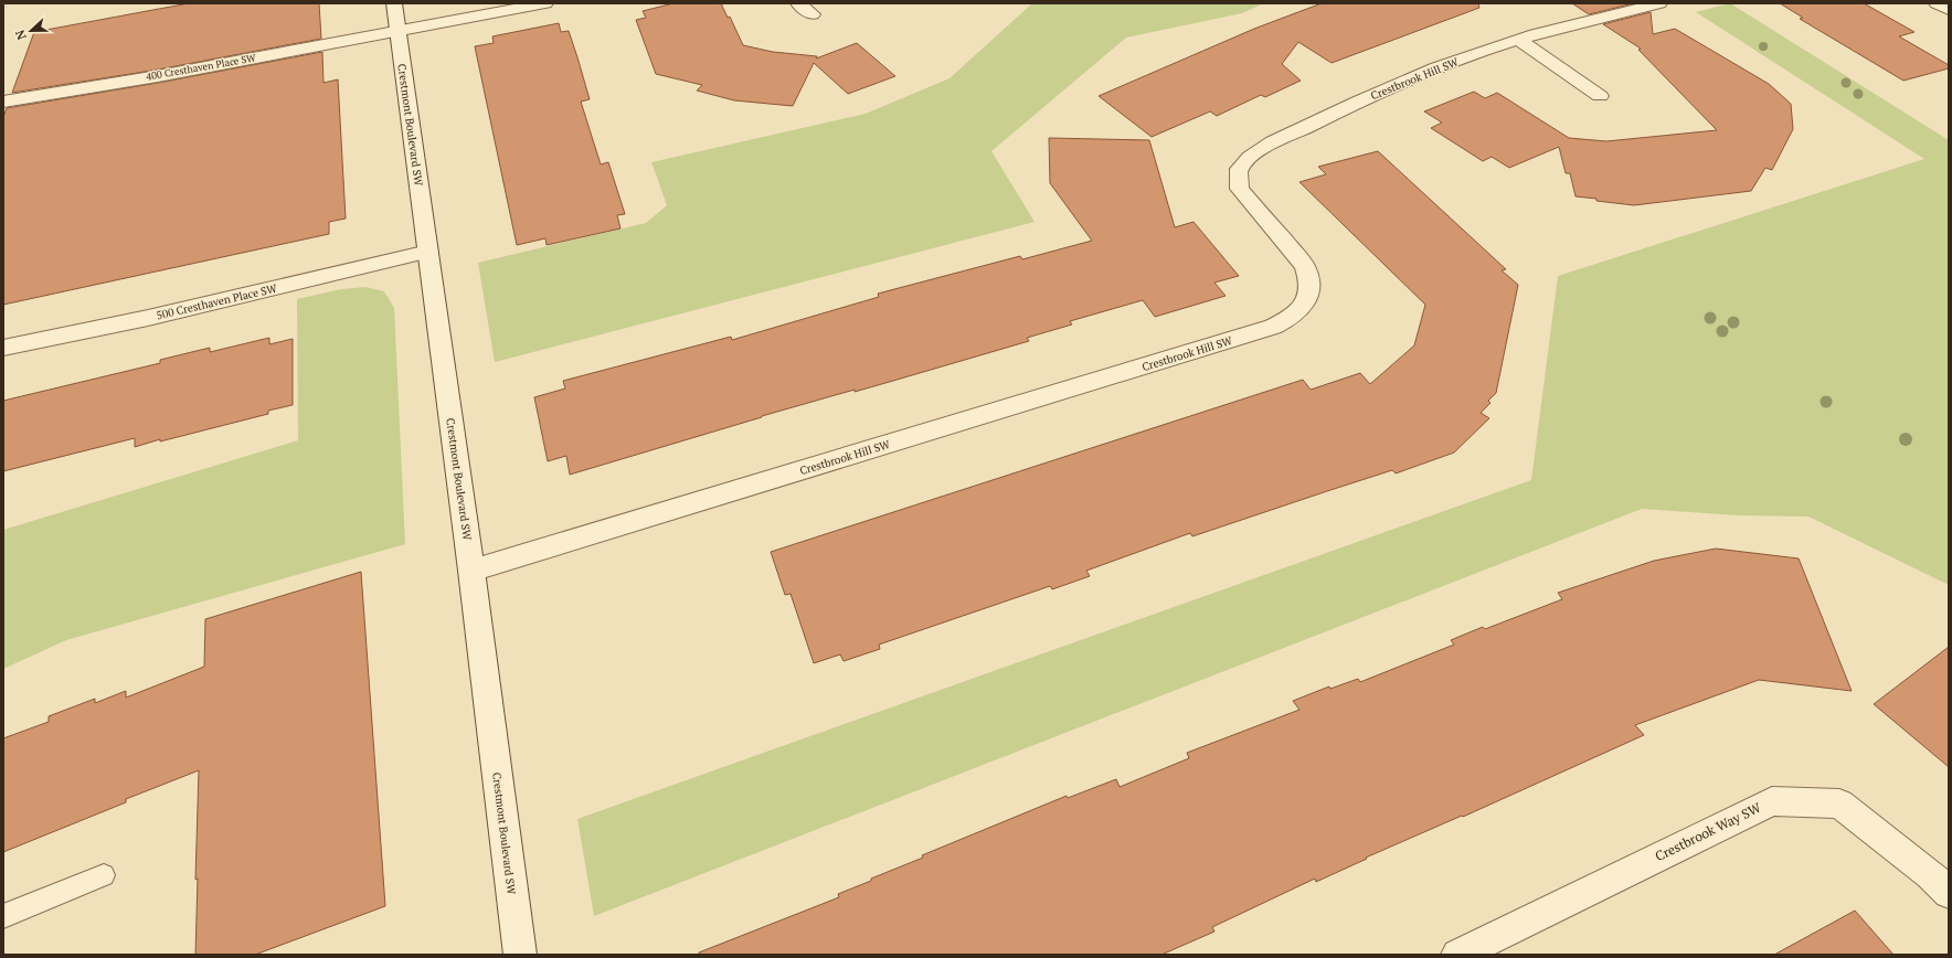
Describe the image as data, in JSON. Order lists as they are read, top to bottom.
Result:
{
  "streets": {
    "street": [
      "400 Cresthaven Place SW",
      "Crestbrook Hill SW",
      "Crestmont Boulevard SW",
      "500 Cresthaven Place SW",
      "Crestbrook Way SW"
    ]
  },
  "crossings": [
    ["400 Cresthaven Place SW", "Crestmont Boulevard SW"],
    ["Crestbrook Hill SW", "Crestmont Boulevard SW"],
    ["Crestmont Boulevard SW", "500 Cresthaven Place SW"]
  ],
  "north": "left"
}
